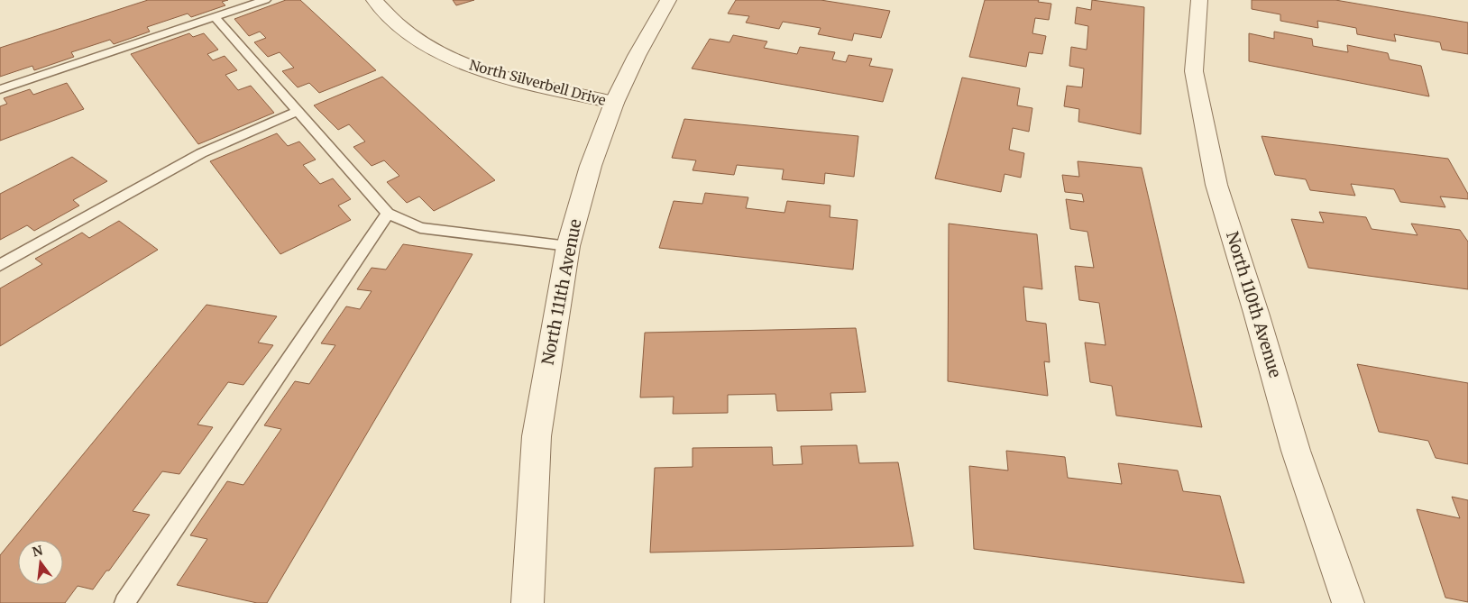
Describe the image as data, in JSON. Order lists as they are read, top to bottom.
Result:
{
  "streets": {
    "street": ["North Silverbell Drive", "North 111th Avenue", "North 110th Avenue"]
  },
  "crossings": [
    ["North Silverbell Drive", "North 111th Avenue"]
  ],
  "north": "top"
}
